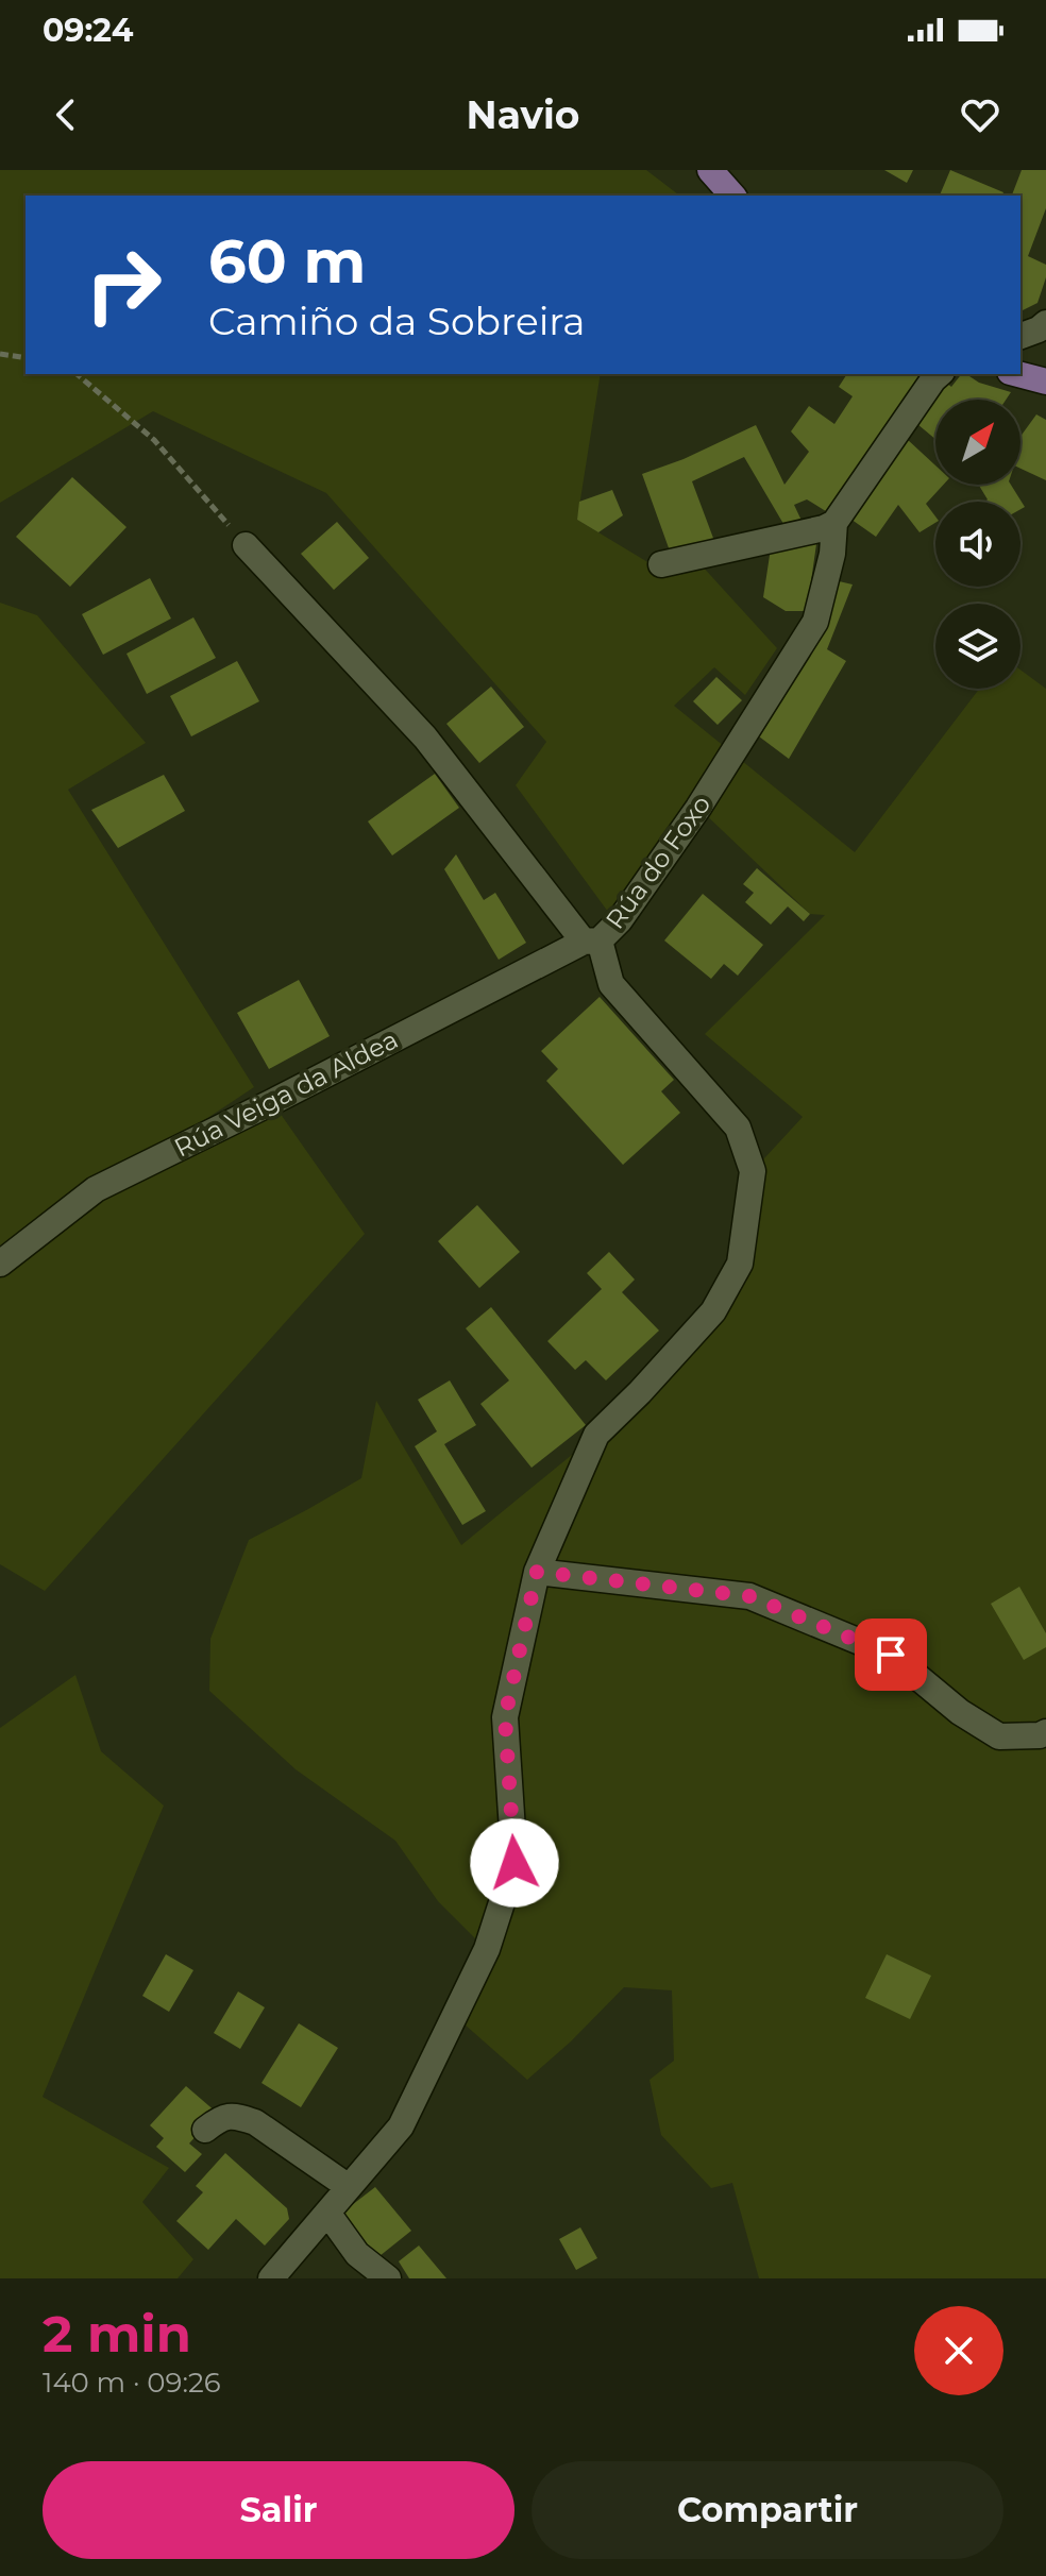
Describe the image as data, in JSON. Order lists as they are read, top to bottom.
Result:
{
  "streets": {
    "street": ["Rúa do Foxo", "Rúa Veiga da Aldea"]
  },
  "crossings": [
    ["Rúa do Foxo", "Rúa Veiga da Aldea"]
  ],
  "north": "top right",
  "page": {
    "status": "09:24",
    "header": "Navio",
    "turn": ["60 m", "Camiño da Sobreira"],
    "heading": ["2 min", "140 m · 09:26"],
    "buttons": ["Salir", "Compartir"]
  }
}
